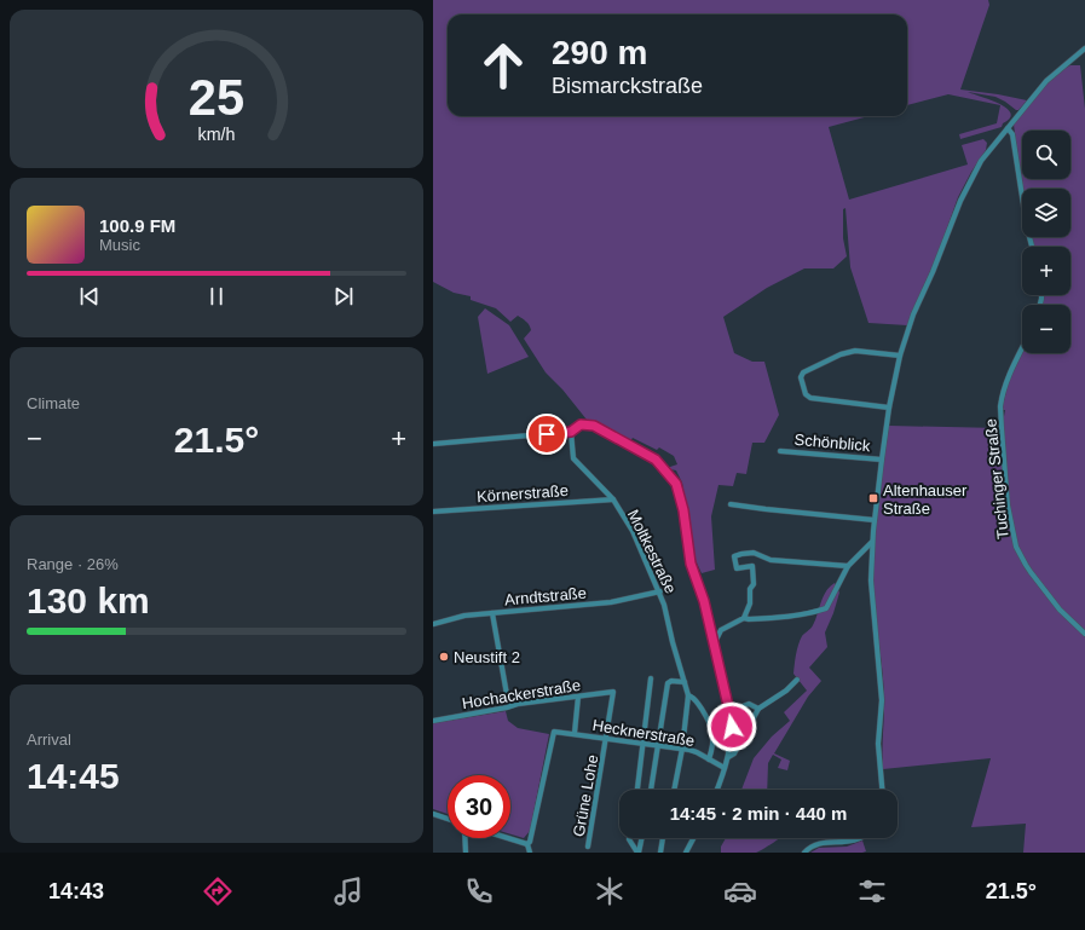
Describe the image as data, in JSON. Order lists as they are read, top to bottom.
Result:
{
  "streets": {
    "street": [
      "Schönblick",
      "Tuchinger Straße",
      "Körnerstraße",
      "Moltkestraße",
      "Arndtstraße",
      "Hochackerstraße",
      "Hecknerstraße",
      "Grüne Lohe"
    ]
  },
  "crossings": [
    ["Körnerstraße", "Moltkestraße"],
    ["Moltkestraße", "Arndtstraße"],
    ["Moltkestraße", "Hecknerstraße"],
    ["Hochackerstraße", "Grüne Lohe"],
    ["Hecknerstraße", "Grüne Lohe"]
  ],
  "places": {
    "transit": ["Altenhauser Straße"],
    "other": ["Neustift 2"]
  },
  "page": {
    "turn": ["290 m", "Bismarckstraße"],
    "map_buttons": ["+", "−"],
    "song": ["100.9 FM", "Music"],
    "tile": [
      "Climate",
      ["Range · 26%", "130 km"],
      ["Arrival", "14:45"]
    ],
    "heat": ["−", "21.5°", "+"],
    "limit": "30",
    "trip": "14:45 · 2 min · 440 m",
    "tabs": ["14:43", "21.5°"],
    "gauge": ["25", "km/h"]
  }
}
